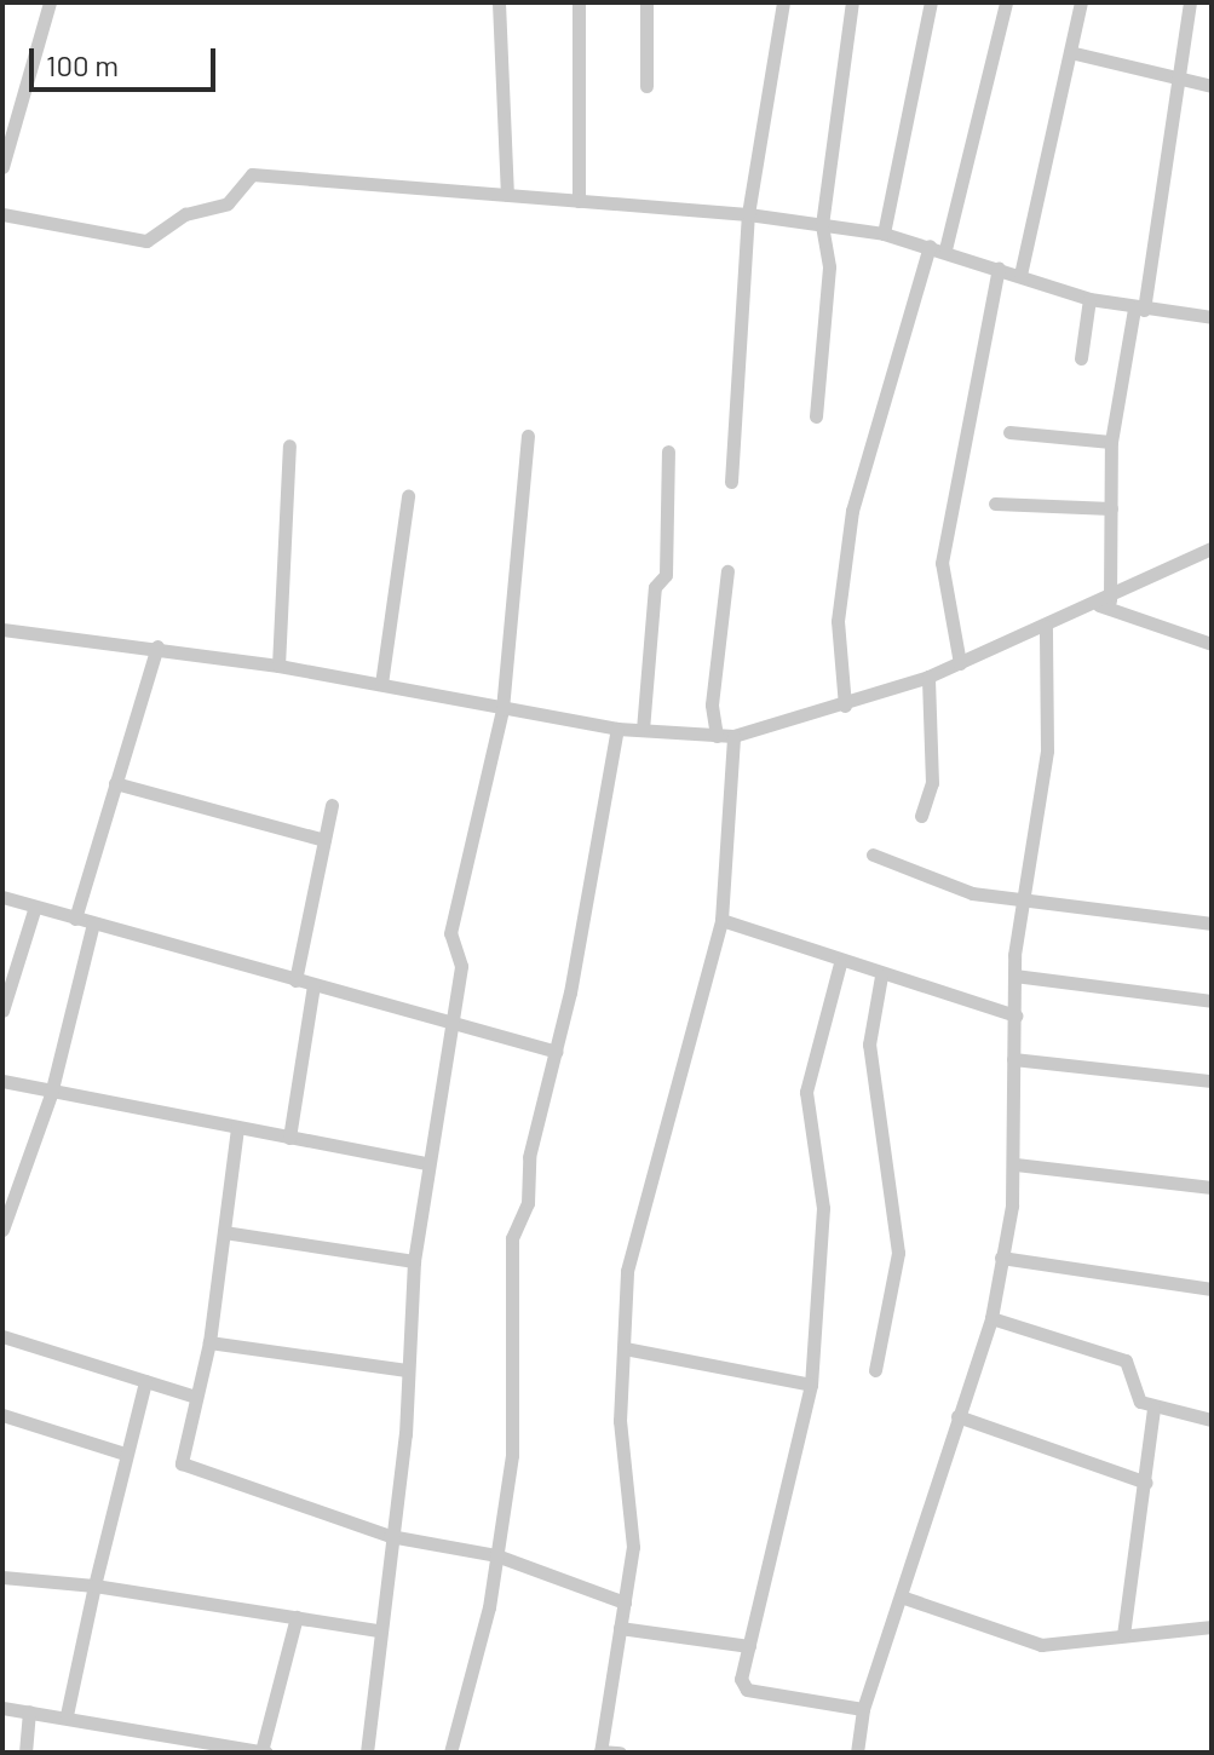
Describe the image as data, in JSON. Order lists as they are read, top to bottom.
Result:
{
  "scale_bar": "100 m"
}
